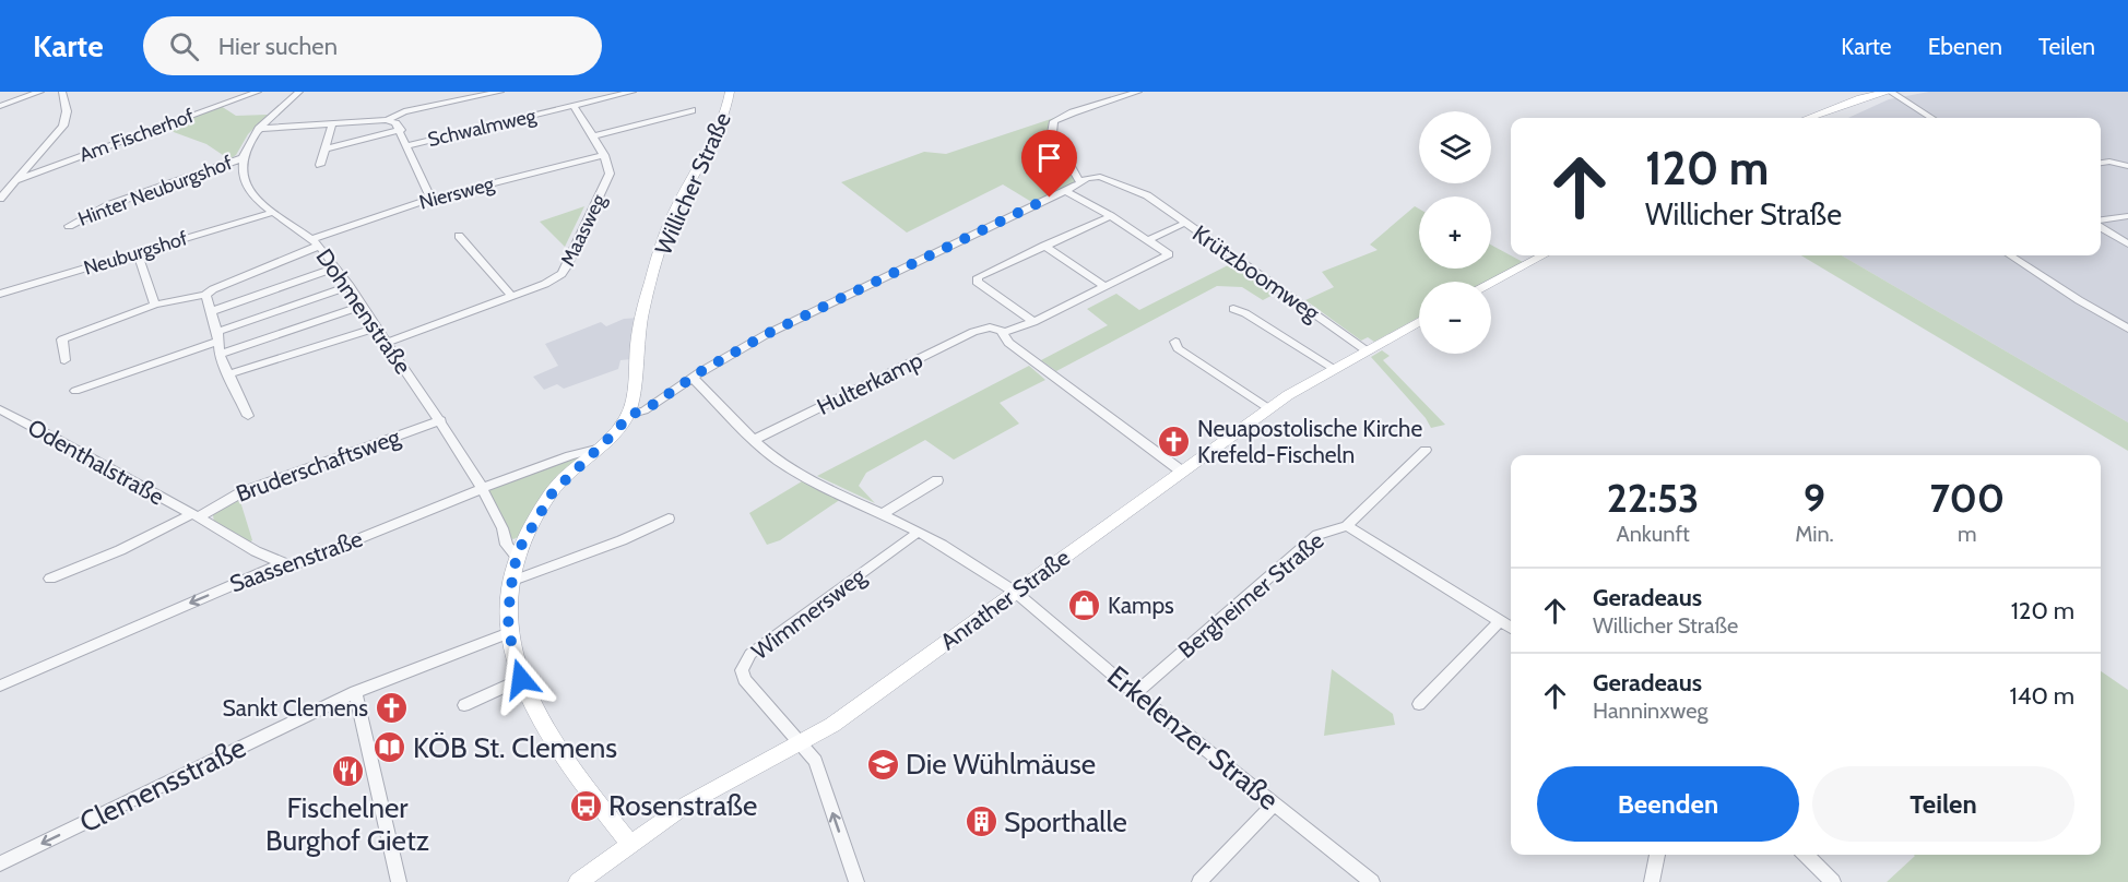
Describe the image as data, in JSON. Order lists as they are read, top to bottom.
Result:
{
  "streets": {
    "main road": ["Willicher Straße", "Anrather Straße"],
    "street": [
      "Schwalmweg",
      "Am Fischerhof",
      "Hinter Neuburgshof",
      "Niersweg",
      "Maasweg",
      "Neuburgshof",
      "Krützboomweg",
      "Dohmenstraße",
      "Hulterkamp",
      "Odenthalstraße",
      "Bruderschaftsweg",
      "Saassenstraße",
      "Bergheimer Straße",
      "Wimmersweg",
      "Erkelenzer Straße",
      "Clemensstraße"
    ]
  },
  "crossings": [
    ["Schwalmweg", "Maasweg"],
    ["Hinter Neuburgshof", "Dohmenstraße"],
    ["Niersweg", "Maasweg"],
    ["Niersweg", "Dohmenstraße"],
    ["Maasweg", "Dohmenstraße"],
    ["Neuburgshof", "Dohmenstraße"],
    ["Krützboomweg", "Anrather Straße"],
    ["Dohmenstraße", "Bruderschaftsweg"],
    ["Dohmenstraße", "Saassenstraße"],
    ["Hulterkamp", "Erkelenzer Straße"],
    ["Odenthalstraße", "Bruderschaftsweg"],
    ["Odenthalstraße", "Saassenstraße"],
    ["Bergheimer Straße", "Erkelenzer Straße"],
    ["Anrather Straße", "Wimmersweg"],
    ["Anrather Straße", "Erkelenzer Straße"],
    ["Wimmersweg", "Erkelenzer Straße"]
  ],
  "one_way": ["Saassenstraße", "Clemensstraße"],
  "places": {
    "church": ["Neuapostolische Kirche Krefeld-Fischeln", "Sankt Clemens"],
    "shop": ["Kamps"],
    "library": ["KÖB St. Clemens"],
    "school or university": ["Die Wühlmäuse"],
    "restaurant": ["Fischelner Burghof Gietz"],
    "bus stop": ["Rosenstraße"],
    "building": ["Sporthalle"]
  },
  "page": {
    "header": "Karte",
    "search": "Hier suchen",
    "nav": ["Karte", "Ebenen", "Teilen"],
    "map_buttons": ["+", "−"],
    "turn": ["120 m", "Willicher Straße"],
    "eta": [
      "22:53",
      "Ankunft",
      "9",
      "Min.",
      "700",
      "m"
    ],
    "list": [
      {
        "name": "Geradeaus",
        "note": "Willicher Straße",
        "value": "120 m"
      },
      {
        "name": "Geradeaus",
        "note": "Hanninxweg",
        "value": "140 m"
      }
    ],
    "buttons": ["Beenden", "Teilen"]
  }
}
